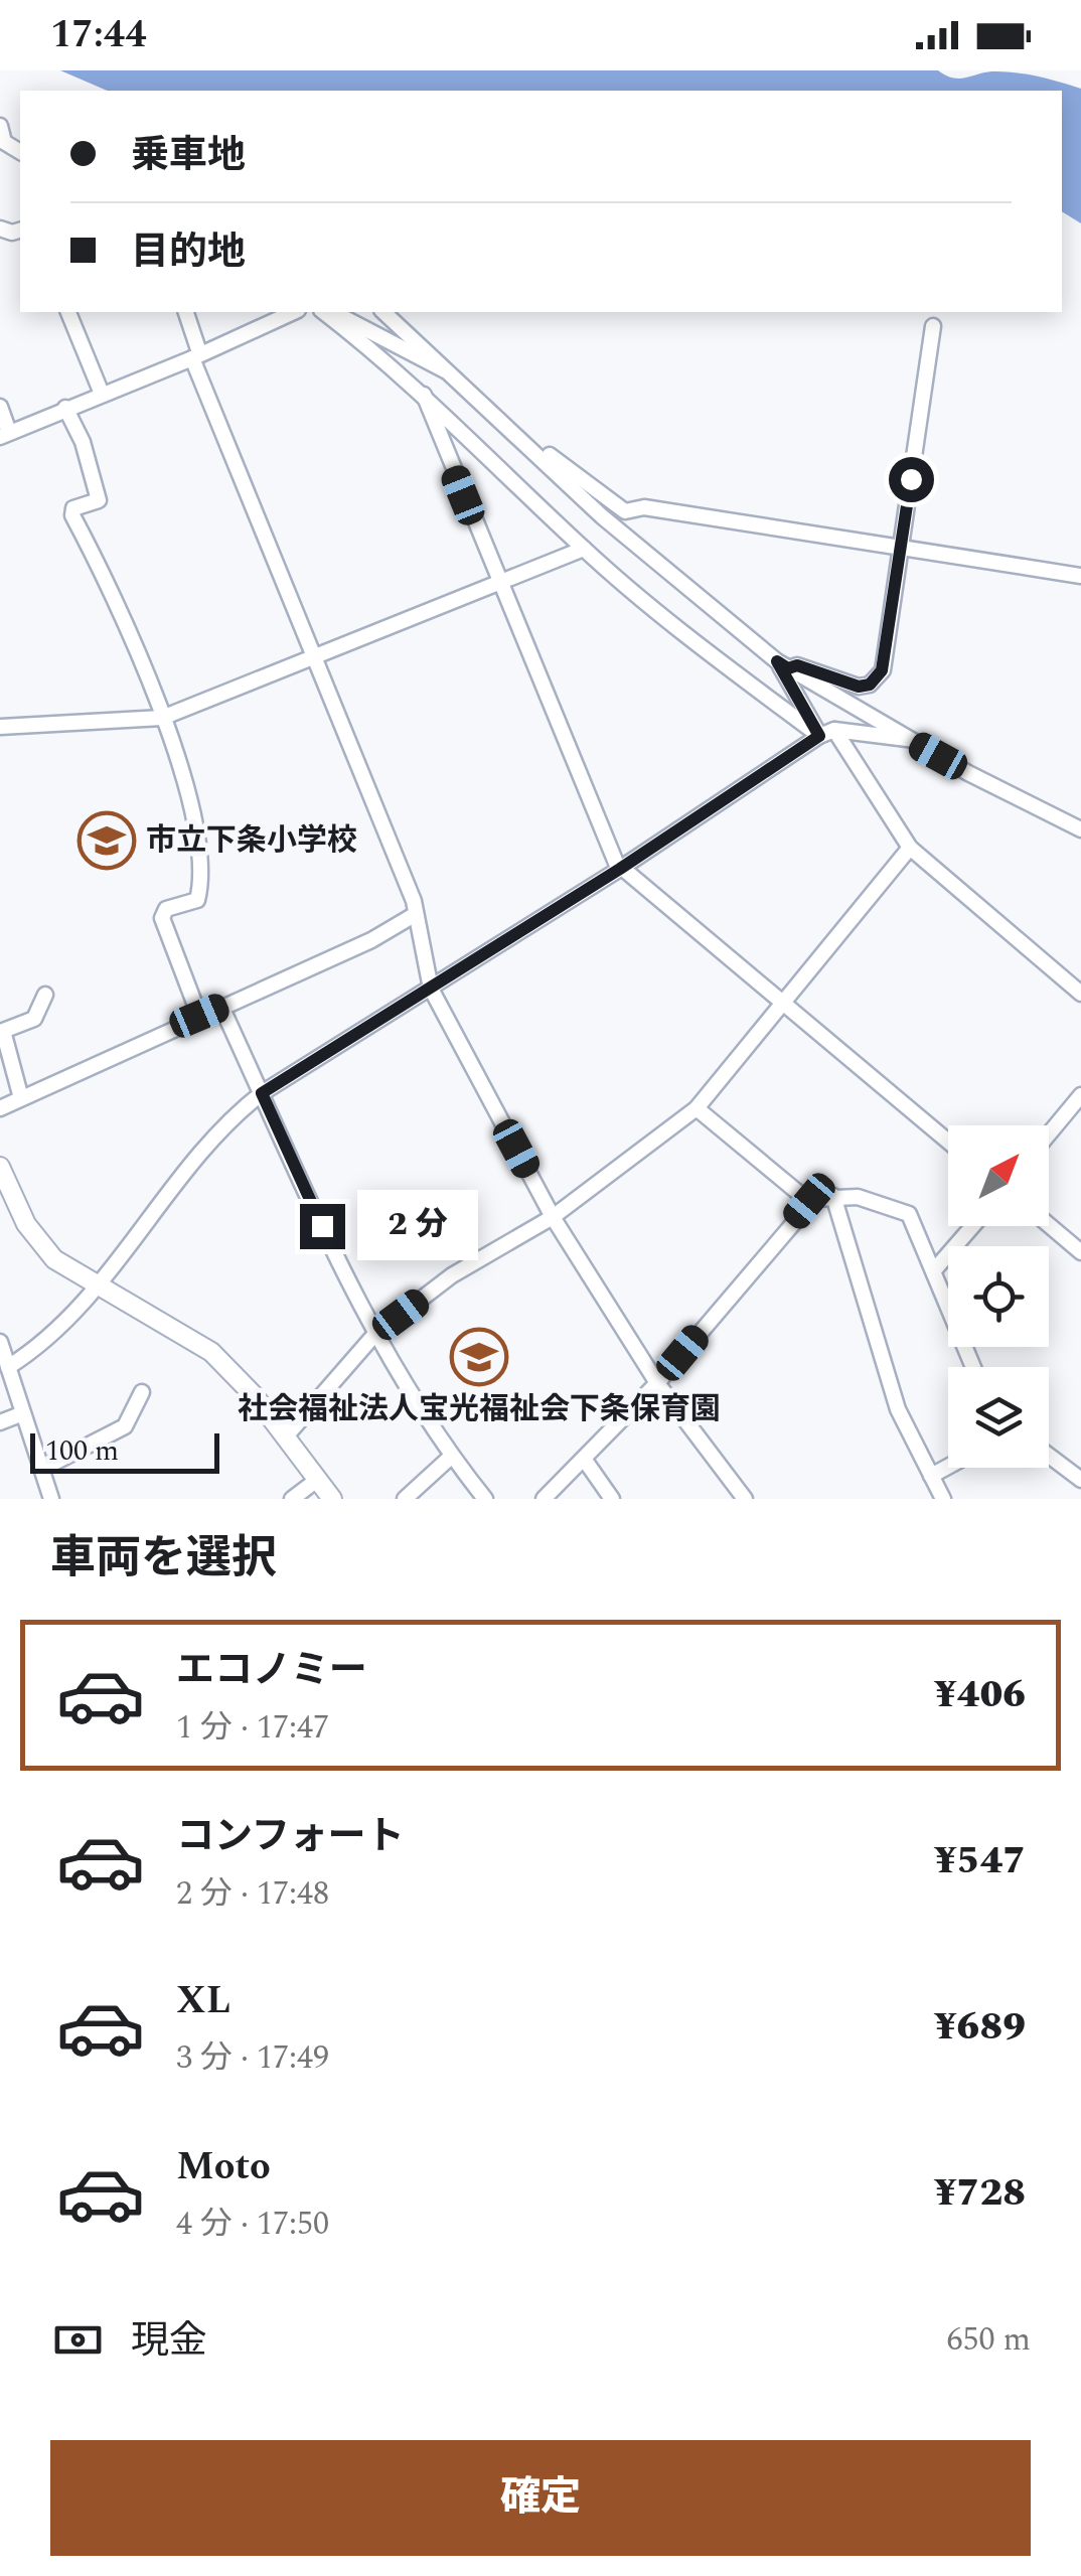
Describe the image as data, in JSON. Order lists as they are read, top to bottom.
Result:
{
  "places": {
    "school or university": ["市立下条小学校", "社会福祉法人宝光福祉会下条保育園"]
  },
  "scale_bar": "100 m",
  "north": "top right",
  "page": {
    "status": "17:44",
    "banner": ["乗車地", "目的地"],
    "bubble": "2 分",
    "scale": "100 m",
    "heading": "車両を選択",
    "list": [
      {
        "name": "エコノミー",
        "note": "1 分 · 17:47",
        "value": "¥406"
      },
      {
        "name": "コンフォート",
        "note": "2 分 · 17:48",
        "value": "¥547"
      },
      {
        "name": "XL",
        "note": "3 分 · 17:49",
        "value": "¥689"
      },
      {
        "name": "Moto",
        "note": "4 分 · 17:50",
        "value": "¥728"
      }
    ],
    "pay": ["現金", "650 m"],
    "buttons": "確定"
  }
}
